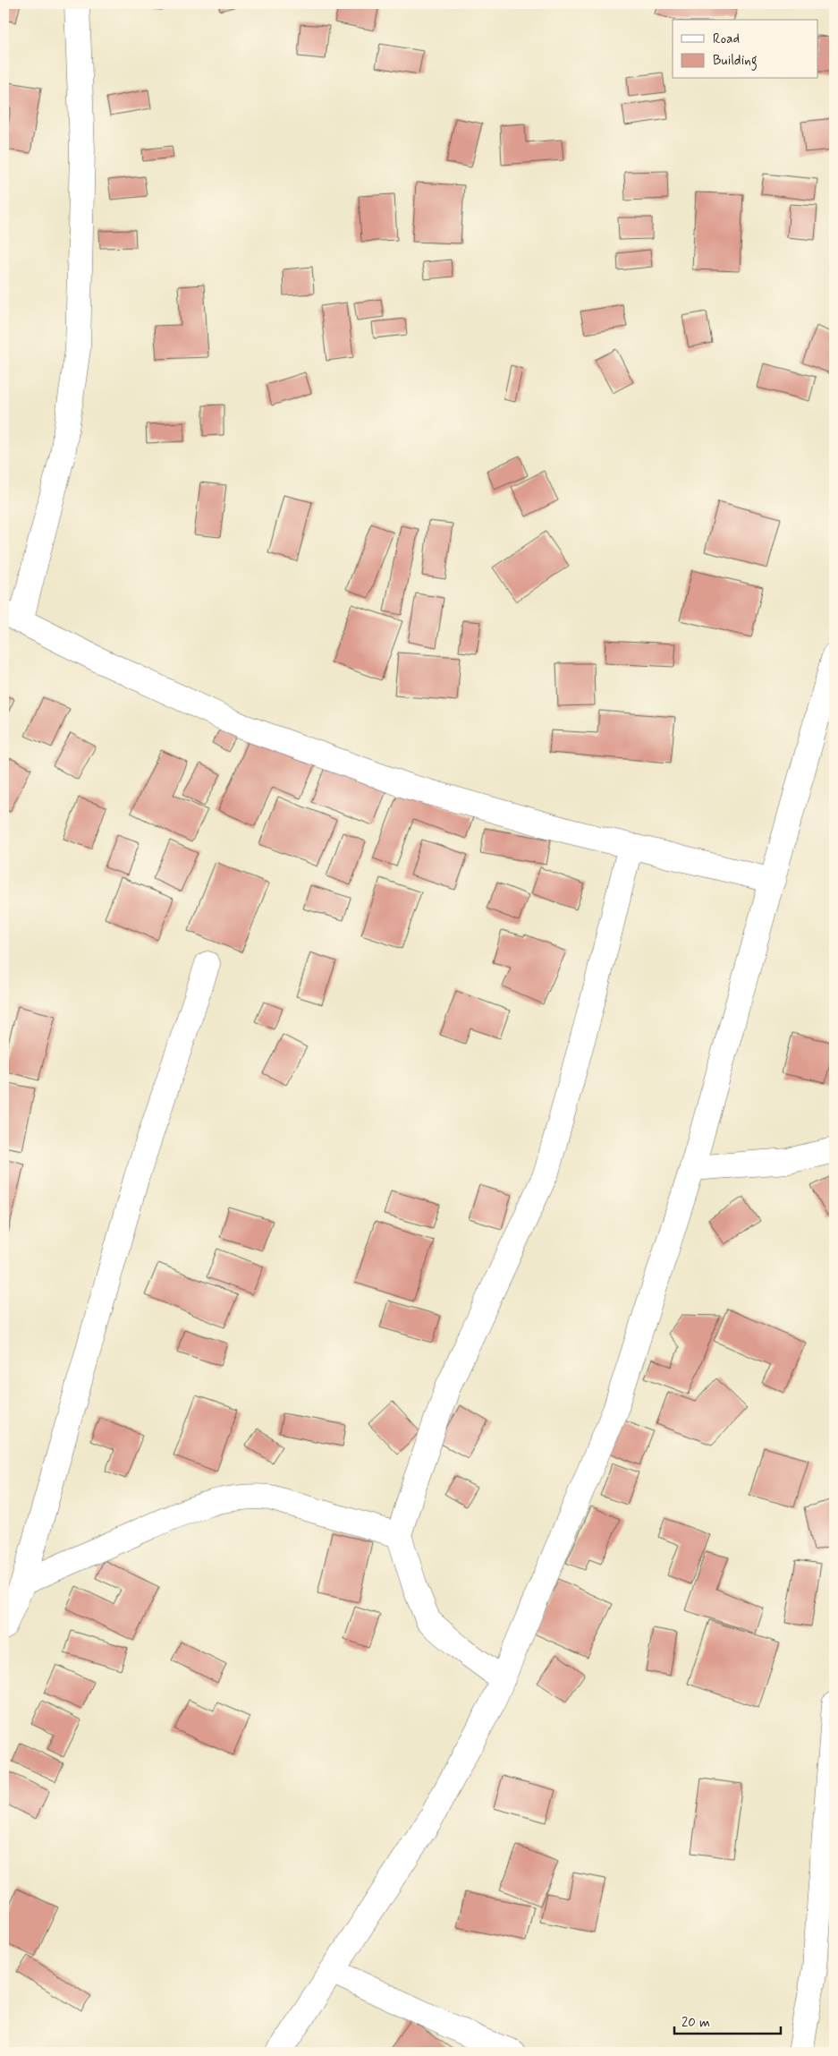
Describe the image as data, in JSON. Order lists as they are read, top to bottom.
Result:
{
  "legend": ["Road", "Building"],
  "scale_bar": "20 m"
}
